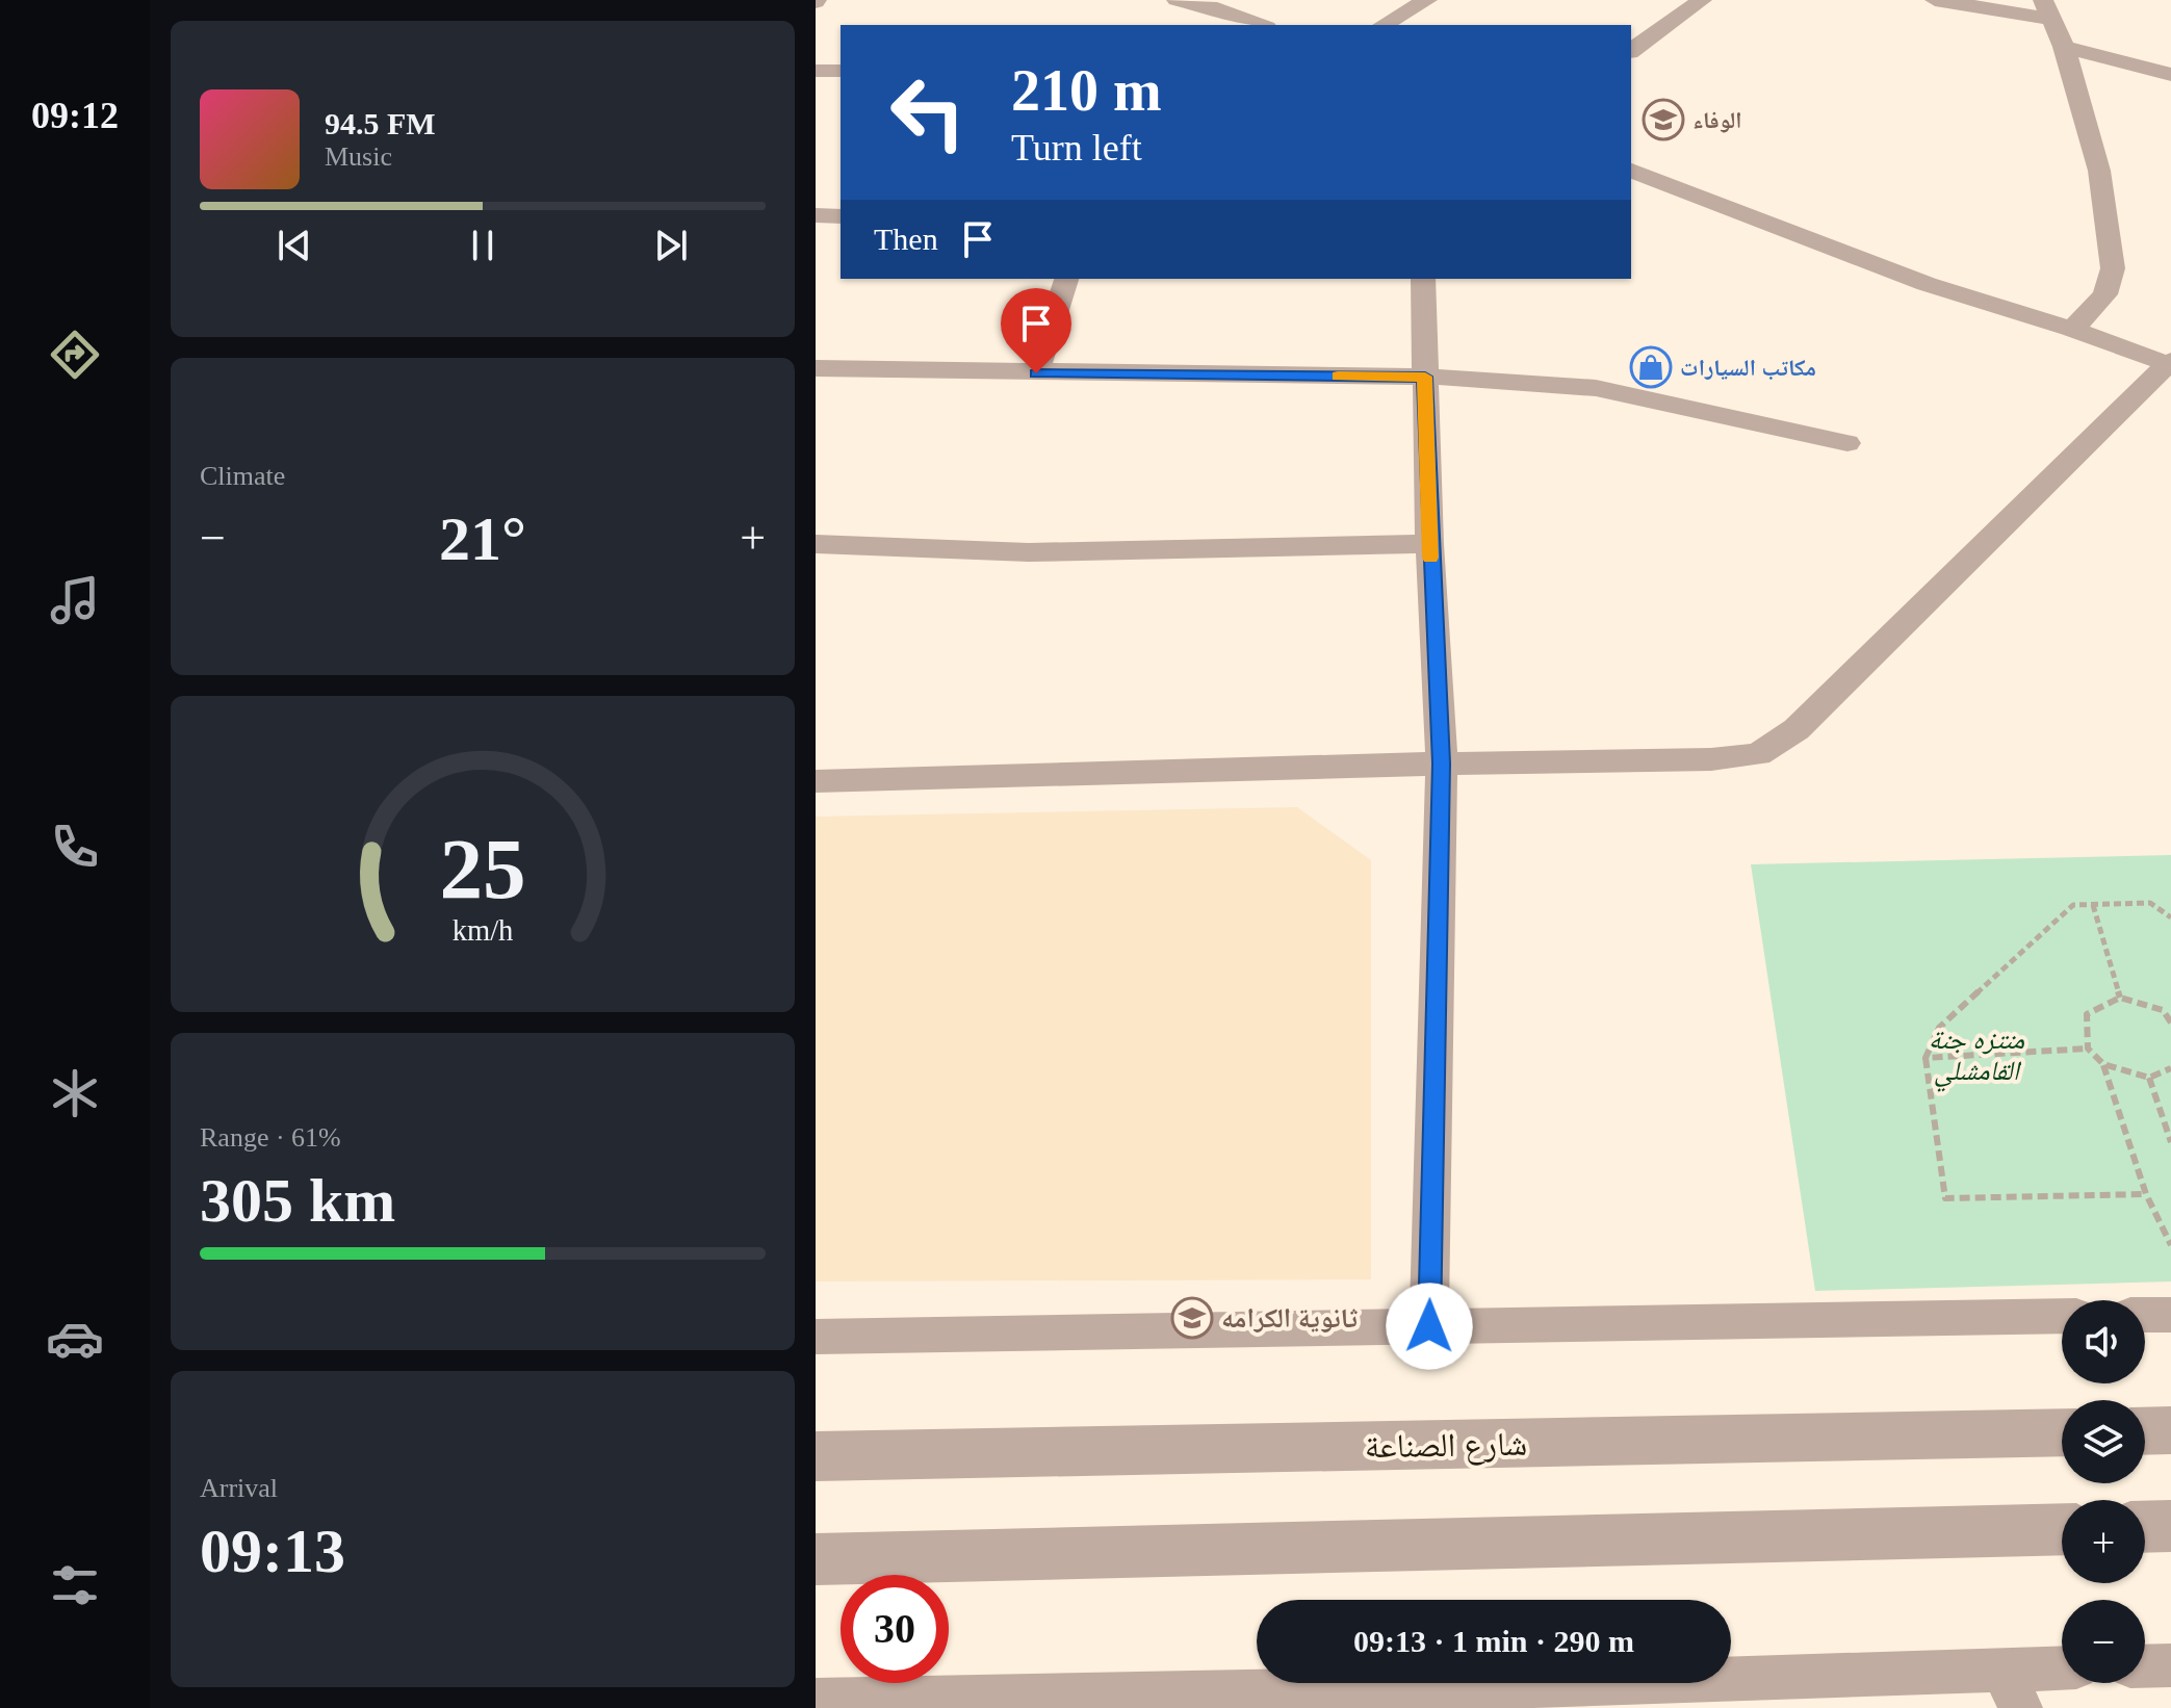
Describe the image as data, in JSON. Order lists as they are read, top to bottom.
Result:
{
  "streets": {
    "street": ["شارع الصناعة"]
  },
  "parks": ["منتزه جنة القامشلي"],
  "places": {
    "school or university": ["الوفاء", "ثانوية الكرامه"],
    "shop": ["مكاتب السيارات"]
  },
  "page": {
    "tabs": "09:12",
    "turn": ["210 m", "Turn left"],
    "song": ["94.5 FM", "Music"],
    "then": "Then",
    "tile": [
      "Climate",
      ["Range · 61%", "305 km"],
      ["Arrival", "09:13"]
    ],
    "heat": ["−", "21°", "+"],
    "map_buttons": ["+", "−"],
    "limit": "30",
    "trip": "09:13 · 1 min · 290 m",
    "gauge": ["25", "km/h"]
  }
}
